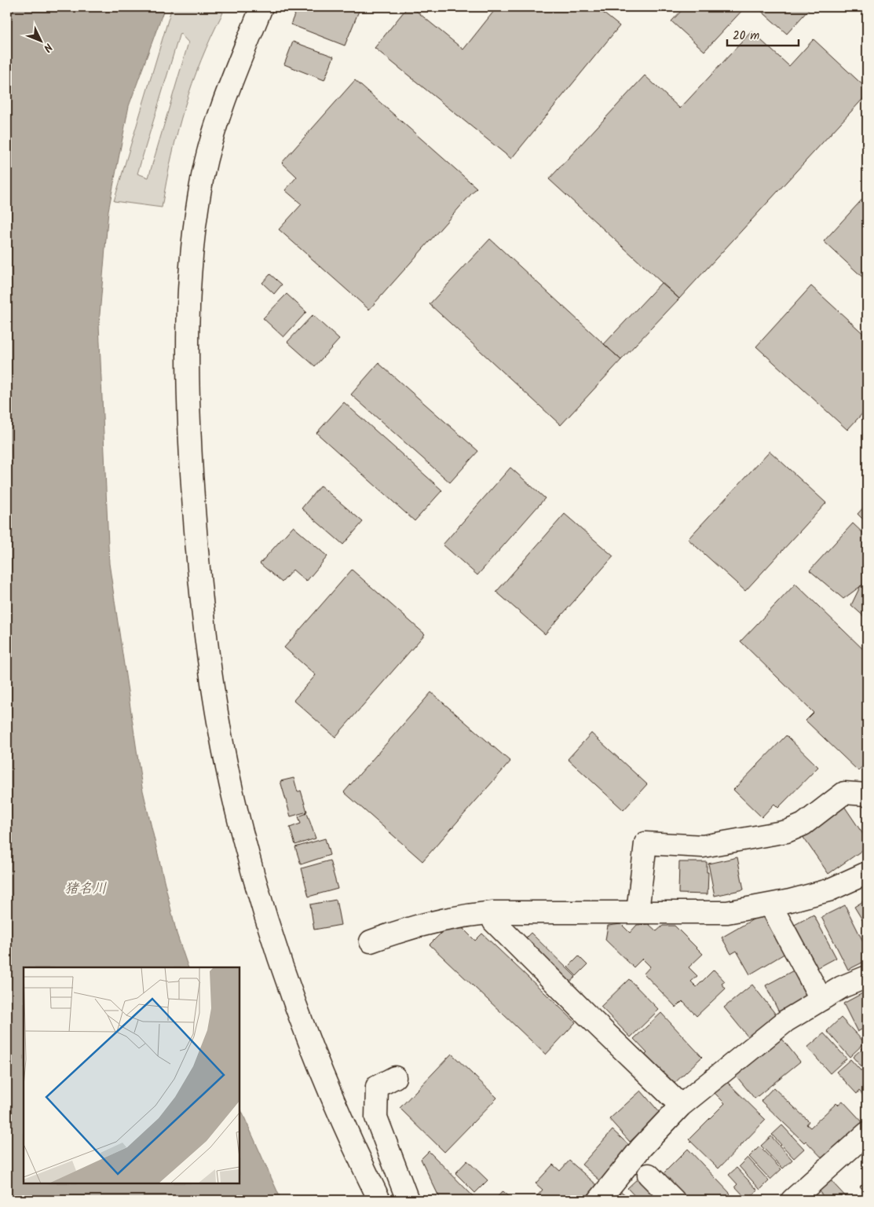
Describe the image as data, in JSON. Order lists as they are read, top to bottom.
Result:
{
  "water": ["猪名川"],
  "scale_bar": "20 m",
  "north": "bottom right"
}
